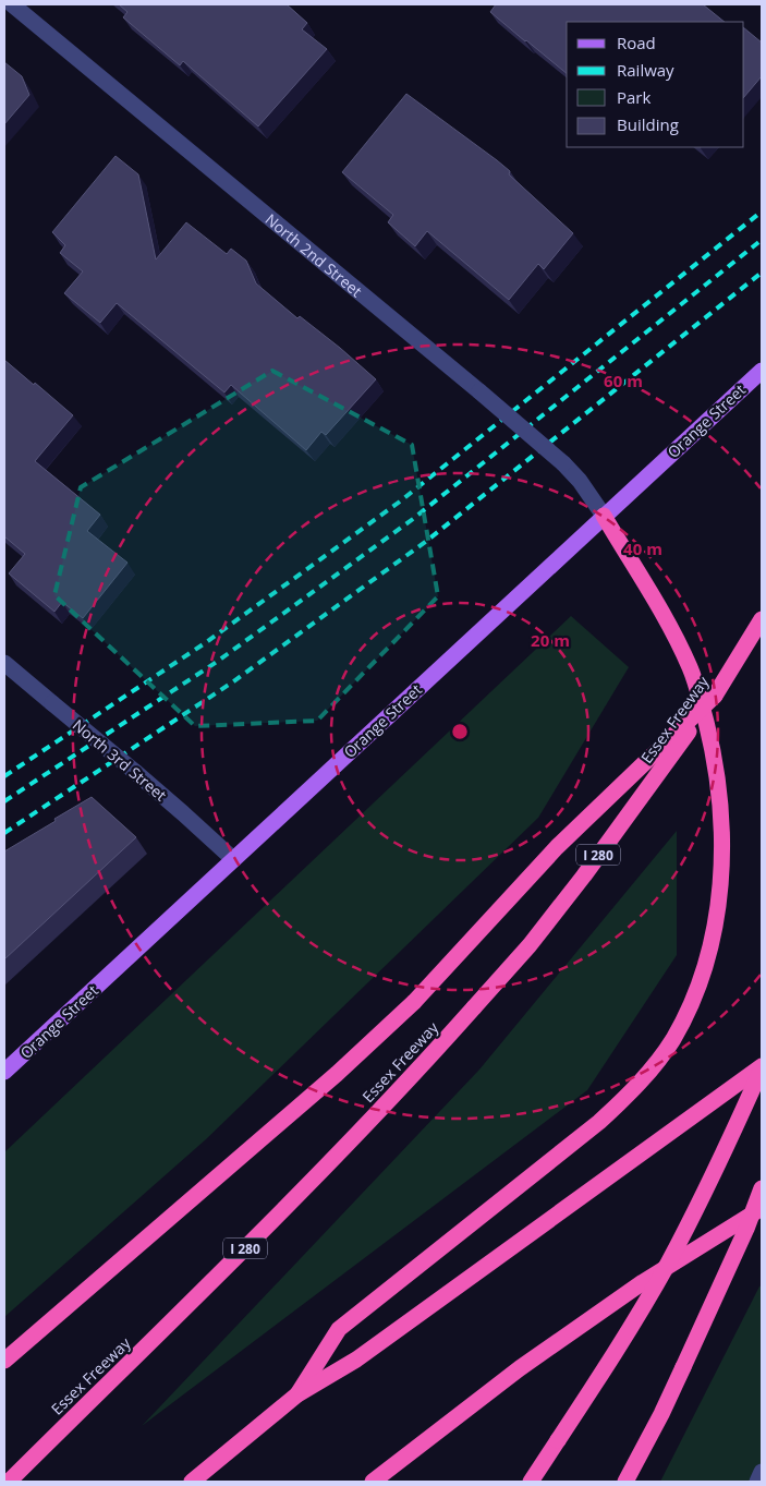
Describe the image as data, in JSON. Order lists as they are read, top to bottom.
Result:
{
  "streets": {
    "highway": ["Essex Freeway", "I 280"],
    "main road": ["Orange Street"],
    "street": ["North 2nd Street", "North 3rd Street"]
  },
  "crossings": [
    ["North 2nd Street", "Orange Street"],
    ["Orange Street", "North 3rd Street"]
  ],
  "legend": [
    "Road",
    "Railway",
    "Park",
    "Building"
  ],
  "rings": ["60 m", "40 m", "20 m"]
}
